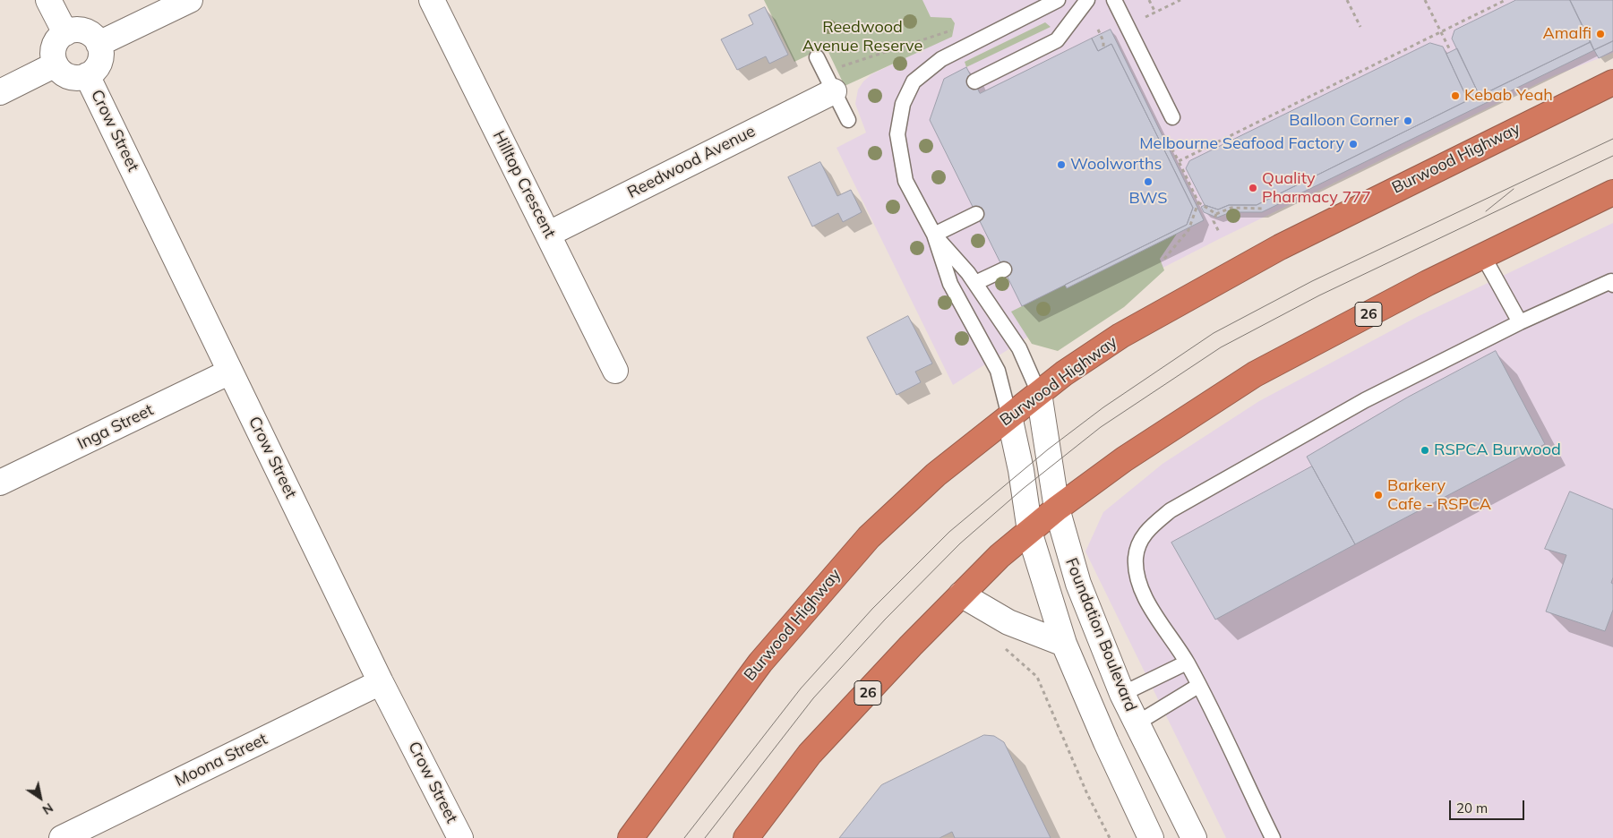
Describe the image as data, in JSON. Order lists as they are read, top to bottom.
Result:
{
  "streets": {
    "highway": ["Burwood Highway", "26"],
    "street": [
      "Crow Street",
      "Reedwood Avenue",
      "Hilltop Crescent",
      "Inga Street",
      "Foundation Boulevard",
      "Moona Street"
    ]
  },
  "crossings": [
    ["Crow Street", "Inga Street"],
    ["Crow Street", "Moona Street"],
    ["Burwood Highway", "Foundation Boulevard"],
    ["Reedwood Avenue", "Hilltop Crescent"],
    ["26", "Foundation Boulevard"]
  ],
  "parks": ["Reedwood Avenue Reserve"],
  "places": [
    "Amalfi",
    "Kebab Yeah",
    "Balloon Corner",
    "Melbourne Seafood Factory",
    "Woolworths",
    "BWS",
    "Quality Pharmacy 777",
    "RSPCA Burwood",
    "Barkery Cafe - RSPCA"
  ],
  "scale_bar": "20 m",
  "north": "bottom right"
}
